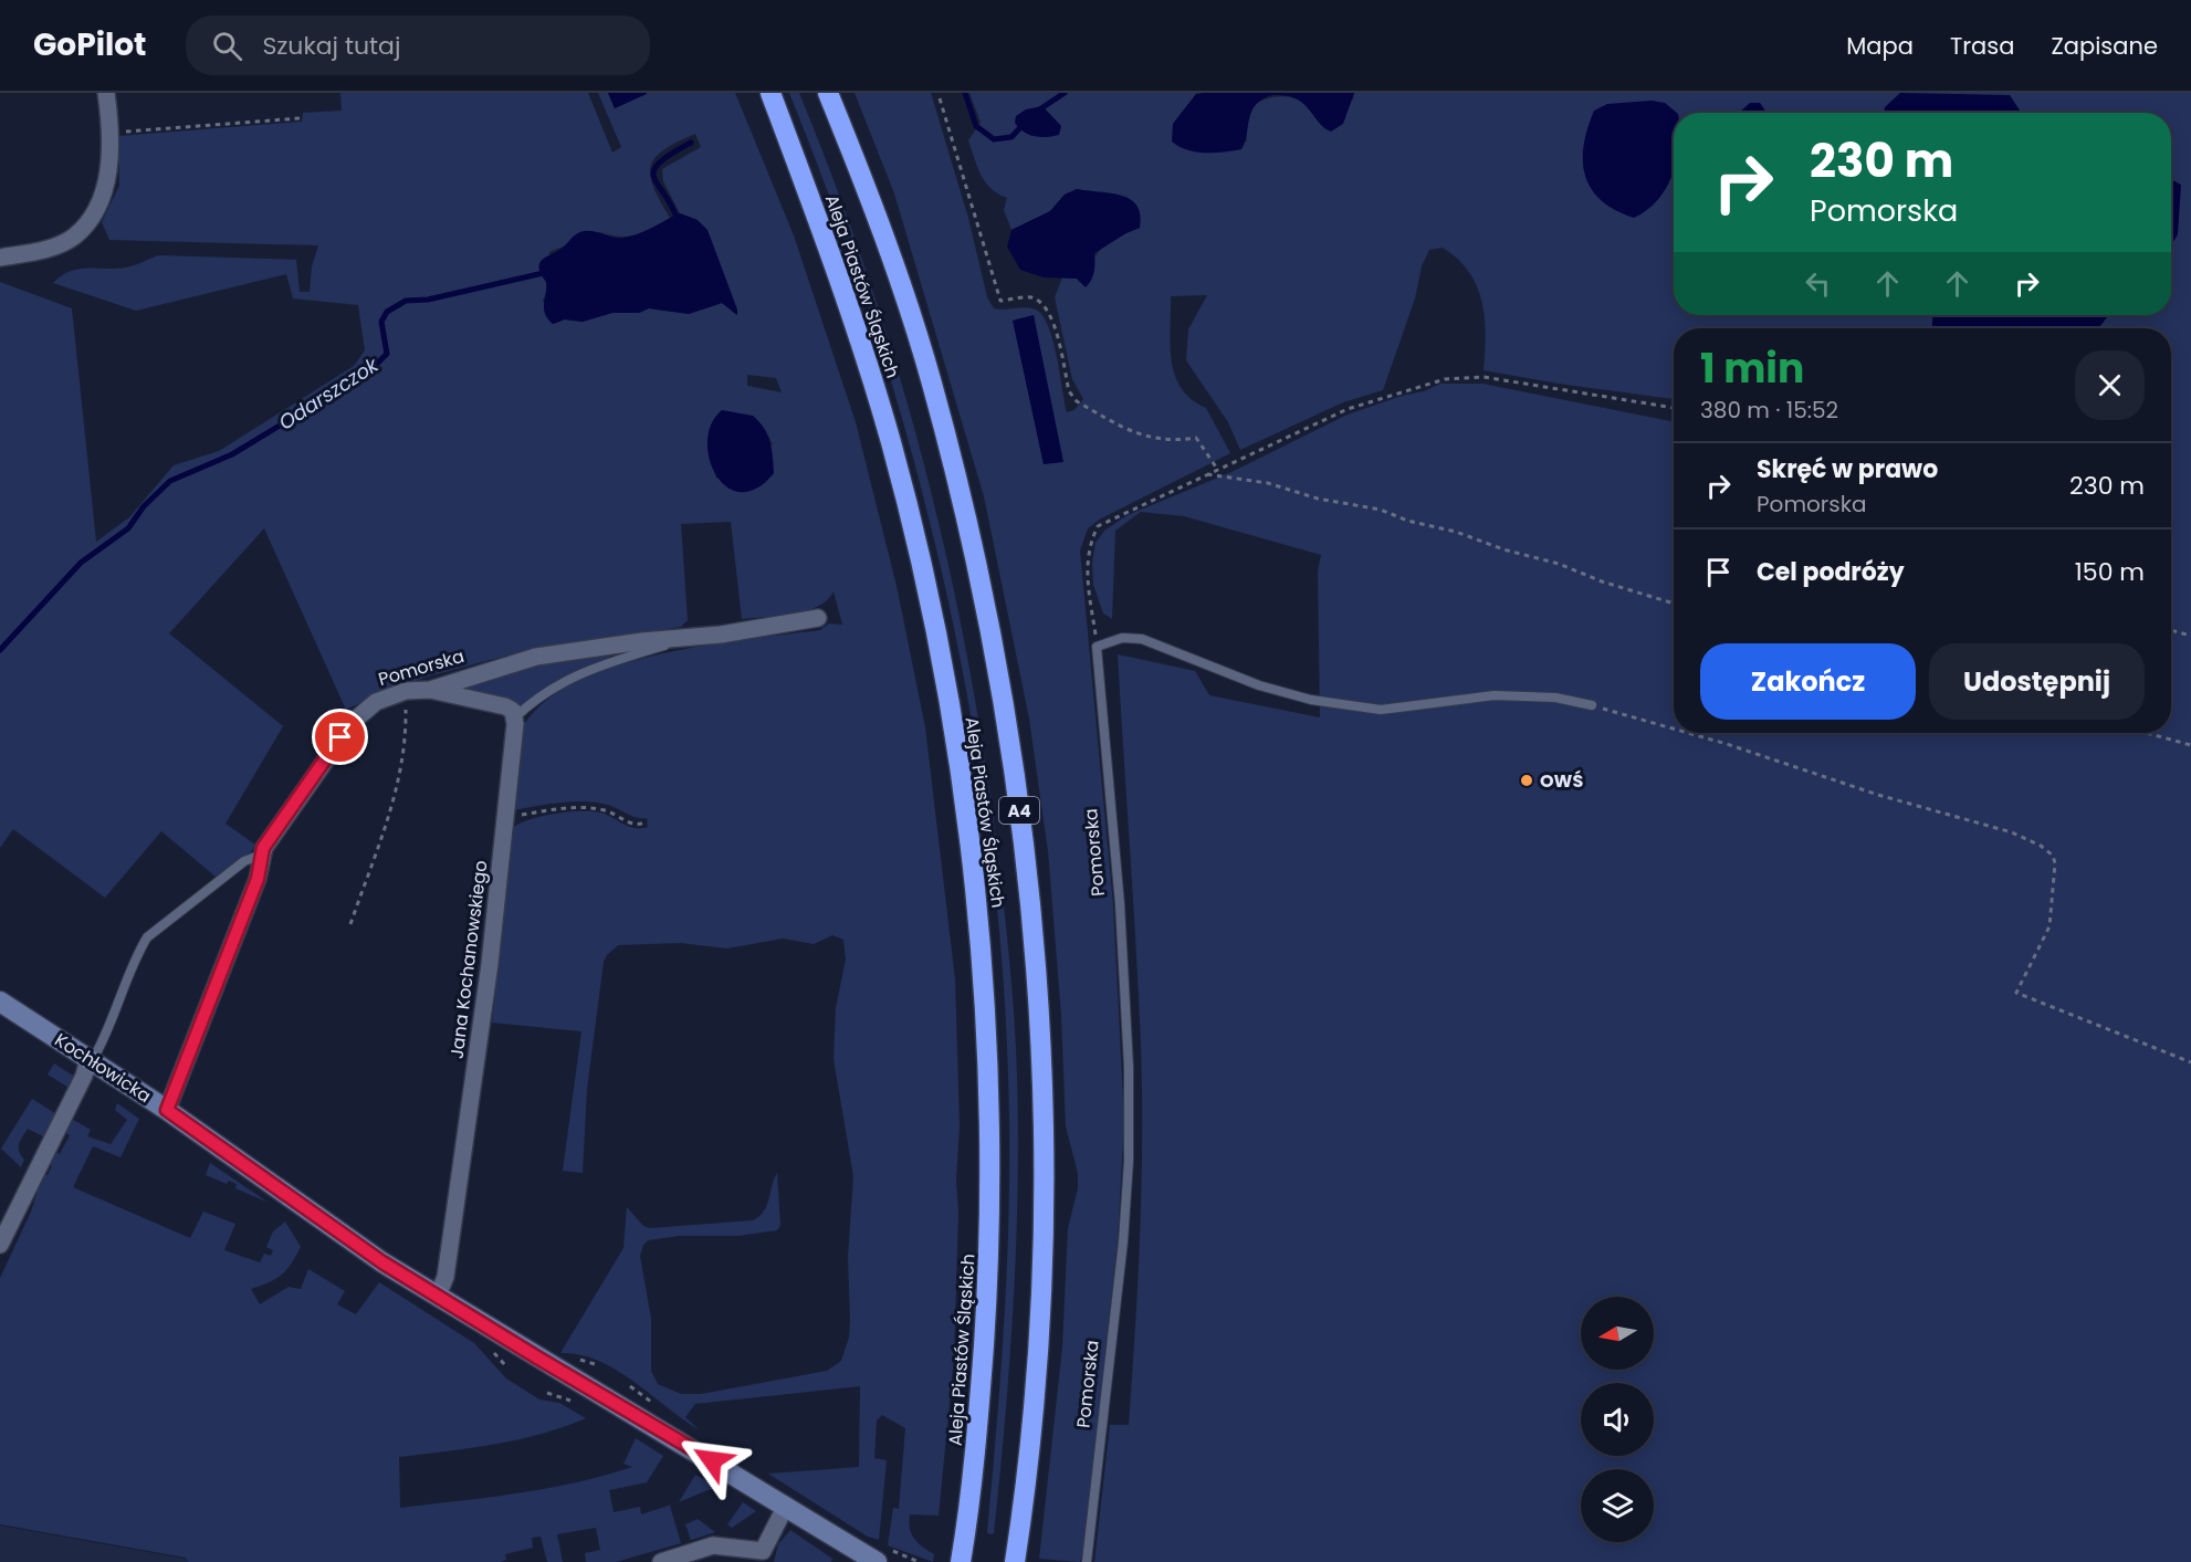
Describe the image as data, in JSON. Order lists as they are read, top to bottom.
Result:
{
  "streets": {
    "highway": ["Aleja Piastów Śląskich", "A4"],
    "street": ["Pomorska", "Jana Kochanowskiego", "Kochłowicka"]
  },
  "crossings": [
    ["Pomorska", "Kochłowicka"],
    ["Jana Kochanowskiego", "Kochłowicka"]
  ],
  "water": ["Odarszczok"],
  "places": ["OWŚ"],
  "north": "left",
  "page": {
    "header": "GoPilot",
    "search": "Szukaj tutaj",
    "nav": ["Mapa", "Trasa", "Zapisane"],
    "turn": ["230 m", "Pomorska"],
    "heading": ["1 min", "380 m · 15:52"],
    "list": [
      {
        "name": "Skręć w prawo",
        "note": "Pomorska",
        "value": "230 m"
      },
      {
        "name": "Cel podróży",
        "value": "150 m"
      }
    ],
    "buttons": ["Zakończ", "Udostępnij"]
  }
}
